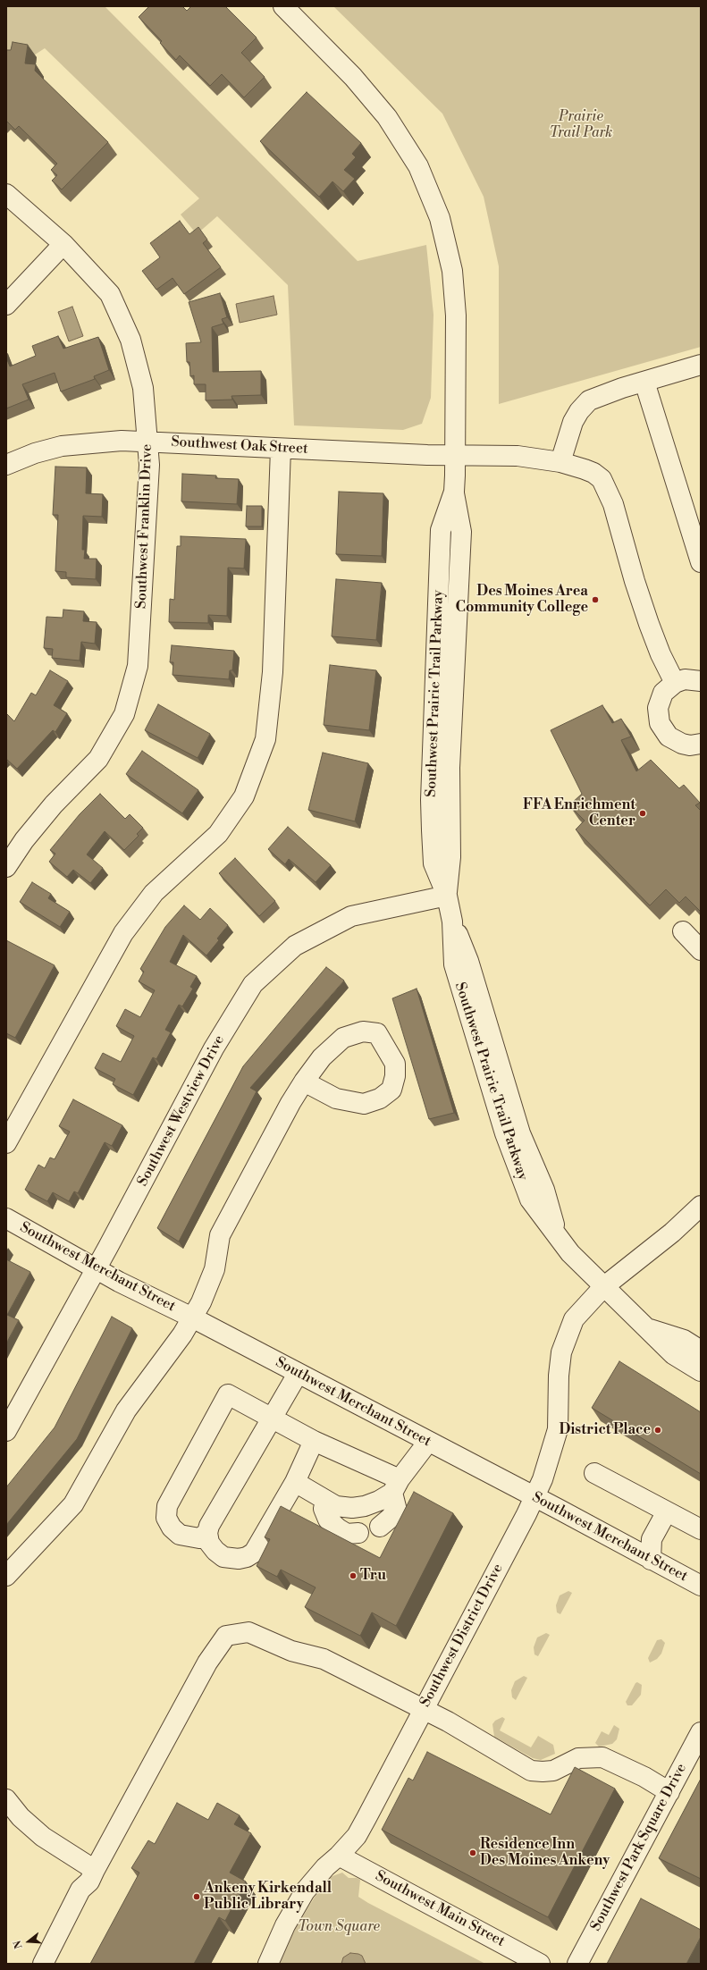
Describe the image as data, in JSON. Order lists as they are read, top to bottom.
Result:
{
  "streets": {
    "street": [
      "Southwest Oak Street",
      "Southwest Franklin Drive",
      "Southwest Prairie Trail Parkway",
      "Southwest Westview Drive",
      "Southwest Merchant Street",
      "Southwest District Drive",
      "Southwest Park Square Drive",
      "Southwest Main Street"
    ]
  },
  "crossings": [
    ["Southwest Oak Street", "Southwest Franklin Drive"],
    ["Southwest Oak Street", "Southwest Prairie Trail Parkway"],
    ["Southwest Prairie Trail Parkway", "Southwest Westview Drive"],
    ["Southwest Prairie Trail Parkway", "Southwest District Drive"],
    ["Southwest Westview Drive", "Southwest Merchant Street"],
    ["Southwest Merchant Street", "Southwest District Drive"],
    ["Southwest District Drive", "Southwest Main Street"]
  ],
  "parks": ["Prairie Trail Park", "Town Square"],
  "places": [
    "Des Moines Area Community College",
    "FFA Enrichment Center",
    "District Place",
    "Tru",
    "Residence Inn Des Moines Ankeny",
    "Ankeny Kirkendall Public Library"
  ],
  "north": "left"
}
